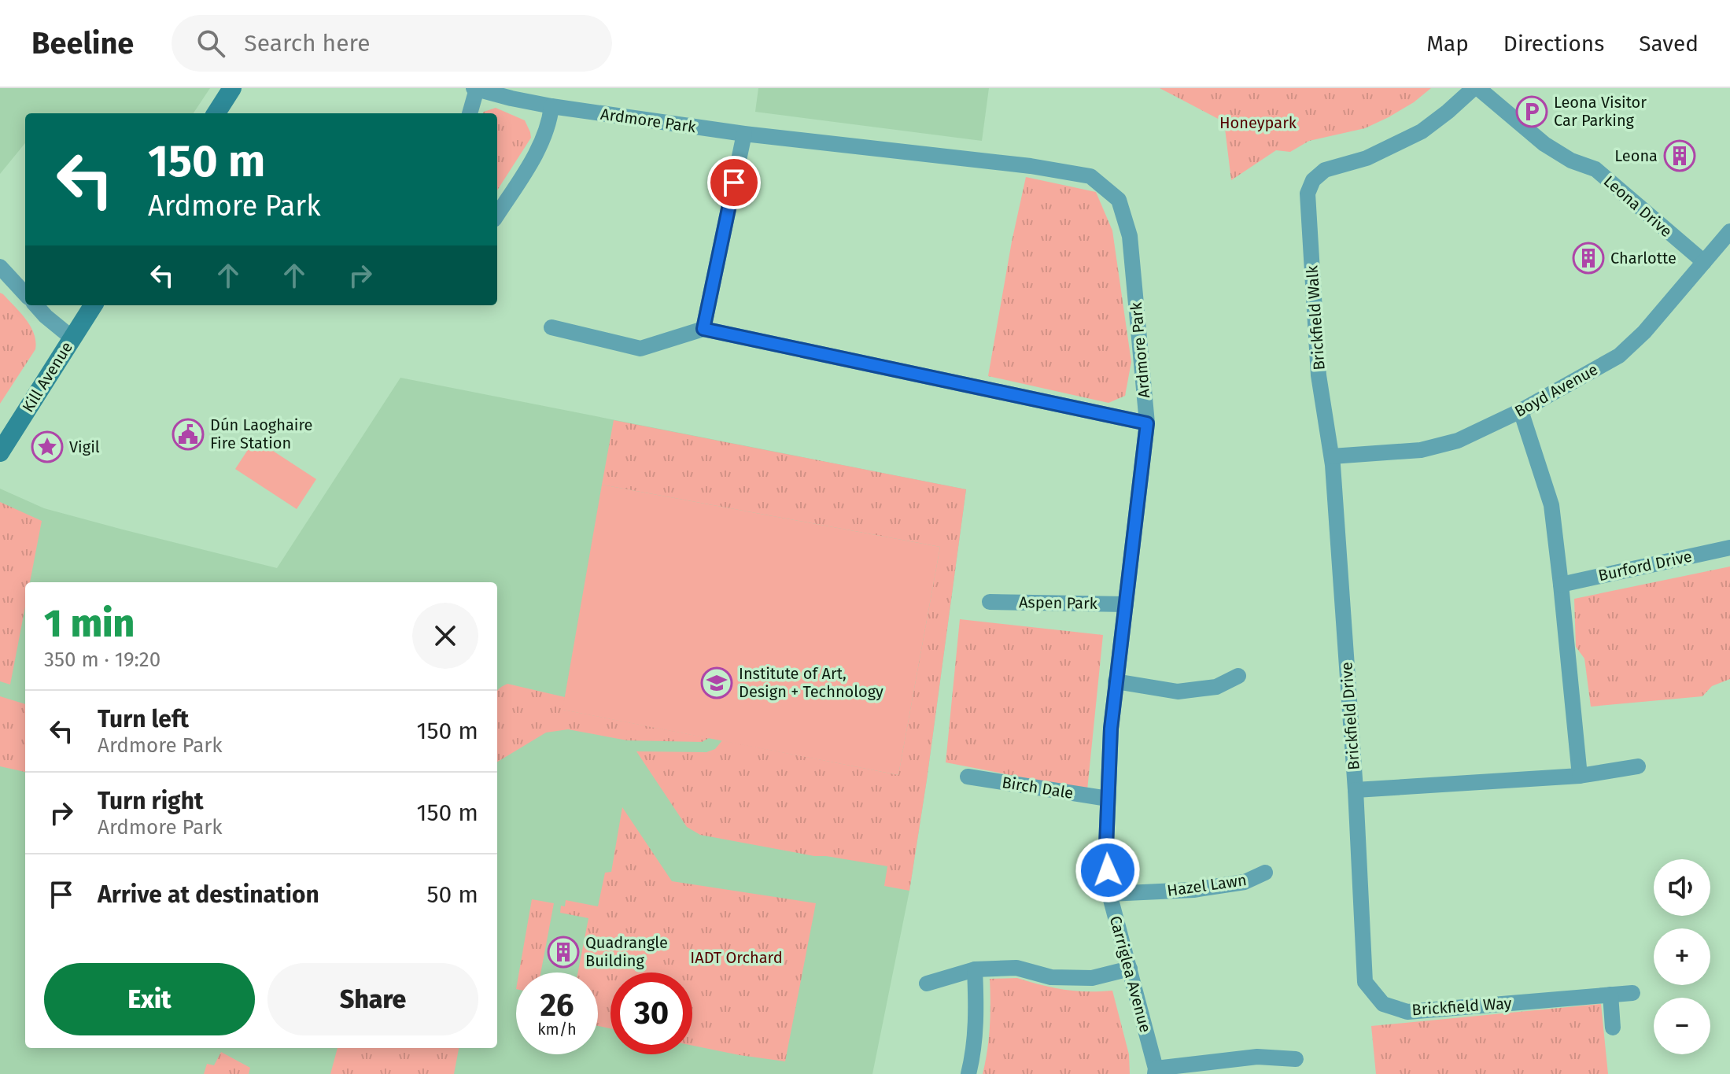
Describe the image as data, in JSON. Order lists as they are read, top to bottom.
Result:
{
  "streets": {
    "main road": ["Kill Avenue"],
    "street": [
      "Ardmore Park",
      "Leona Drive",
      "Brickfield Walk",
      "Boyd Avenue",
      "Burford Drive",
      "Aspen Park",
      "Brickfield Drive",
      "Birch Dale",
      "Hazel Lawn",
      "Carriglea Avenue",
      "Brickfield Way"
    ]
  },
  "crossings": [
    ["Ardmore Park", "Carriglea Avenue"],
    ["Leona Drive", "Boyd Avenue"],
    ["Brickfield Walk", "Boyd Avenue"],
    ["Brickfield Walk", "Brickfield Drive"],
    ["Boyd Avenue", "Brickfield Drive"],
    ["Aspen Park", "Carriglea Avenue"],
    ["Brickfield Drive", "Brickfield Way"],
    ["Birch Dale", "Carriglea Avenue"],
    ["Hazel Lawn", "Carriglea Avenue"]
  ],
  "parks": ["Honeypark", "IADT Orchard"],
  "places": {
    "parking": ["Leona Visitor Car Parking"],
    "building": ["Leona", "Charlotte", "Quadrangle Building"],
    "public building": ["Dún Laoghaire Fire Station"],
    "place": ["Vigil"],
    "school or university": ["Institute of Art, Design + Technology"]
  },
  "page": {
    "header": "Beeline",
    "search": "Search here",
    "nav": ["Map", "Directions", "Saved"],
    "turn": ["150 m", "Ardmore Park"],
    "heading": ["1 min", "350 m · 19:20"],
    "list": [
      {
        "name": "Turn left",
        "note": "Ardmore Park",
        "value": "150 m"
      },
      {
        "name": "Turn right",
        "note": "Ardmore Park",
        "value": "150 m"
      },
      {
        "name": "Arrive at destination",
        "value": "50 m"
      }
    ],
    "map_buttons": ["+", "−"],
    "buttons": ["Exit", "Share"],
    "speed": "26 km/h",
    "limit": "30"
  }
}
